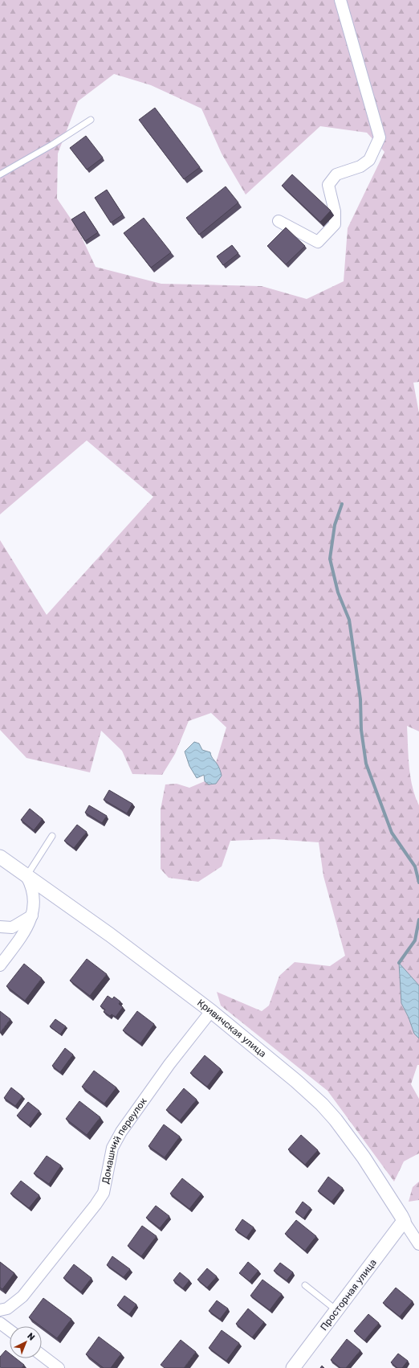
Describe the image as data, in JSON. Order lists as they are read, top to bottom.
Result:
{
  "streets": {
    "street": ["Кривичская улица", "Домашний переулок", "Просторная улица"]
  },
  "crossings": [
    ["Кривичская улица", "Домашний переулок"],
    ["Кривичская улица", "Просторная улица"]
  ],
  "north": "top right"
}
